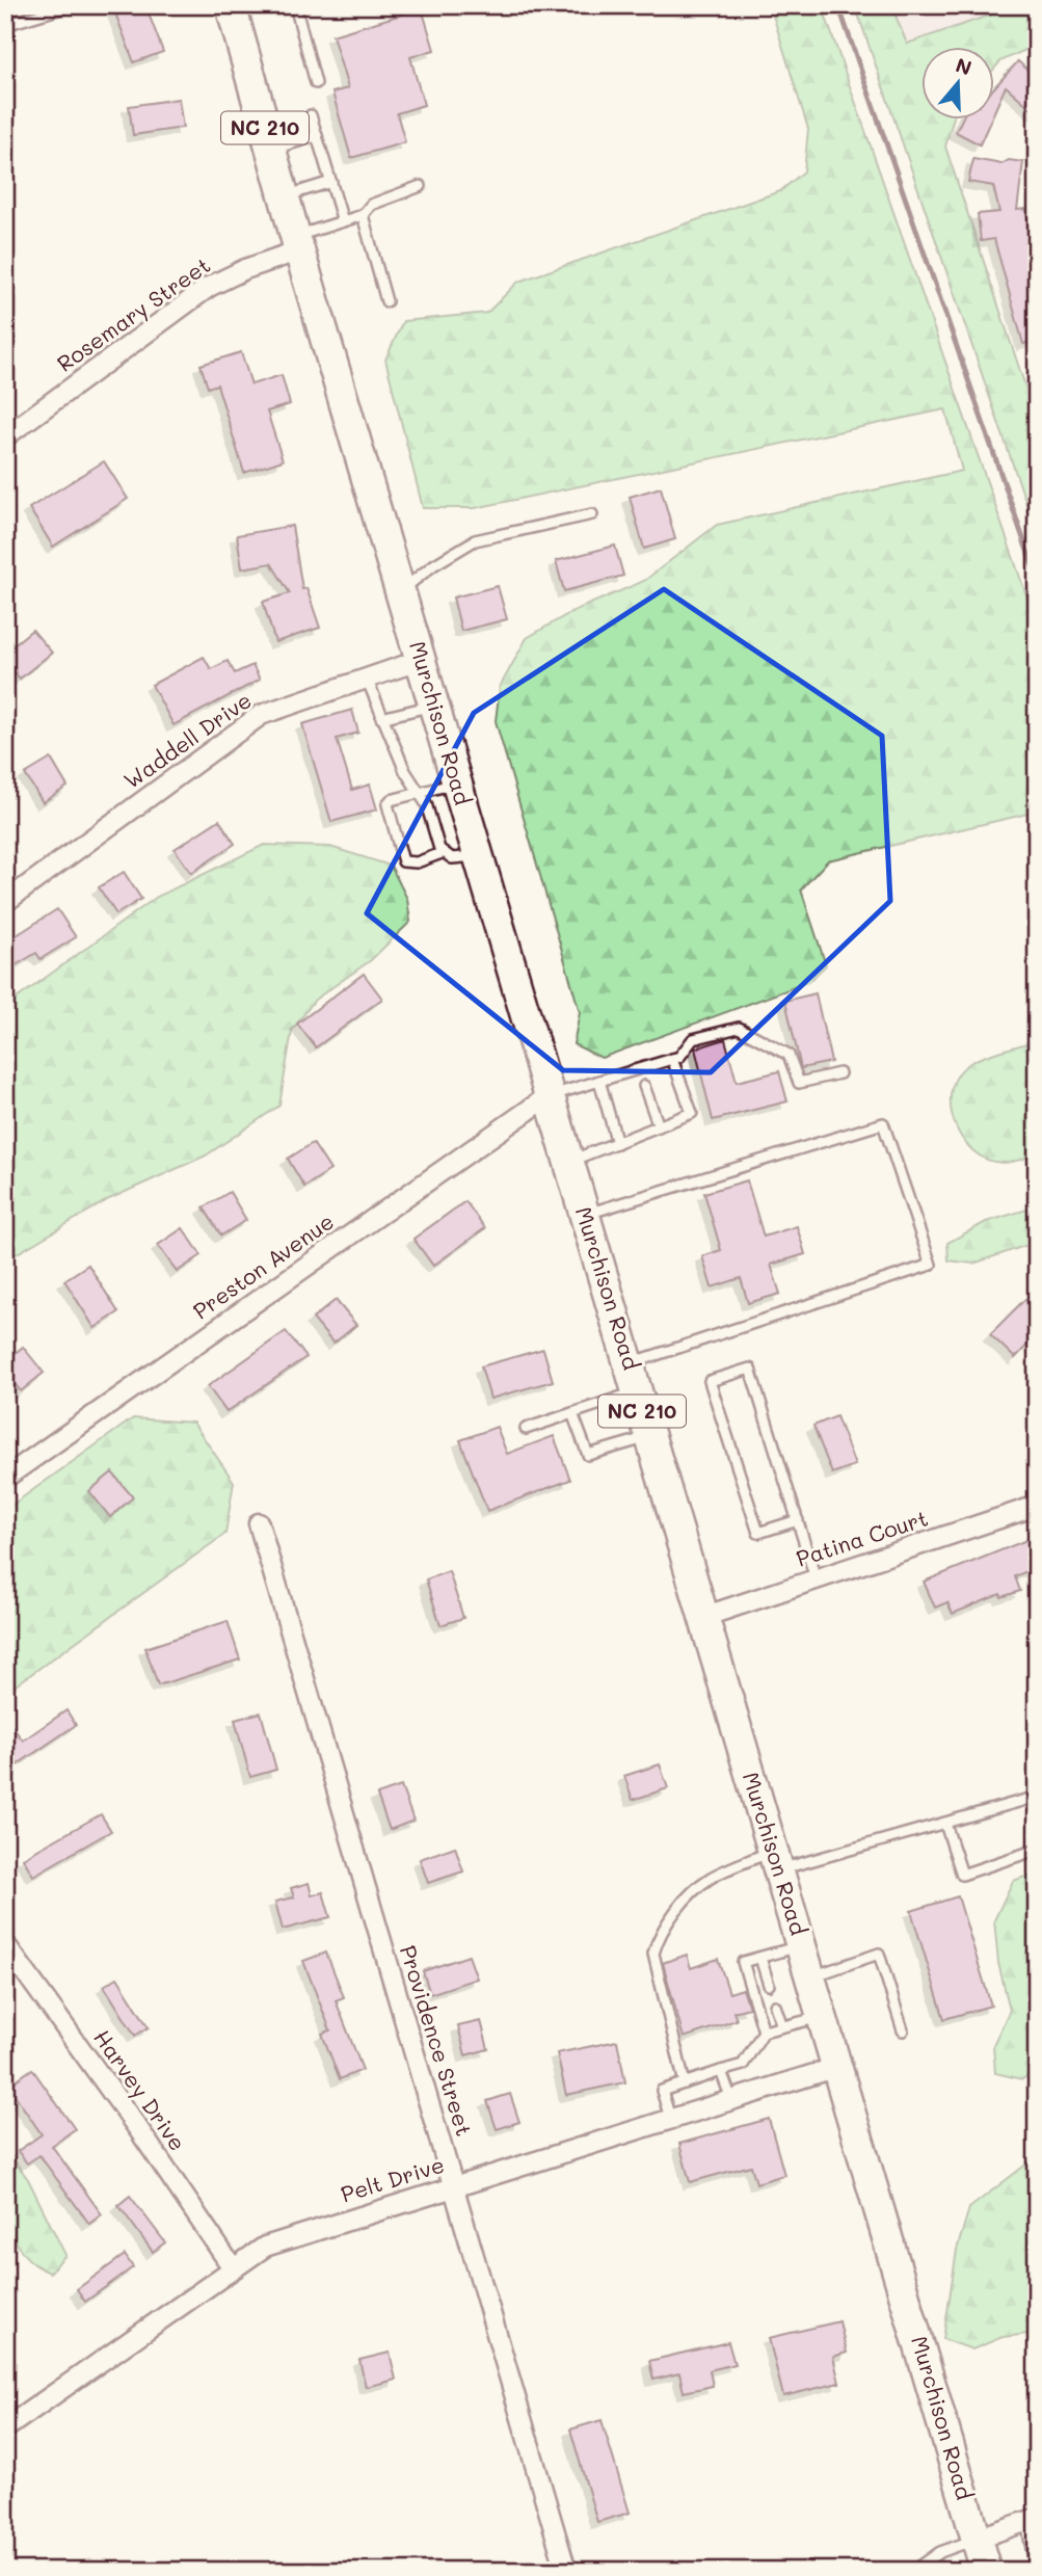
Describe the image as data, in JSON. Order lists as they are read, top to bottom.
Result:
{
  "streets": {
    "main road": ["NC 210", "Murchison Road"],
    "street": [
      "Rosemary Street",
      "Waddell Drive",
      "Preston Avenue",
      "Patina Court",
      "Providence Street",
      "Harvey Drive",
      "Pelt Drive"
    ]
  },
  "crossings": [
    ["Rosemary Street", "Murchison Road"],
    ["Murchison Road", "Waddell Drive"],
    ["Murchison Road", "Preston Avenue"],
    ["Murchison Road", "Patina Court"],
    ["Murchison Road", "Pelt Drive"],
    ["Providence Street", "Pelt Drive"],
    ["Harvey Drive", "Pelt Drive"]
  ],
  "north": "top"
}
